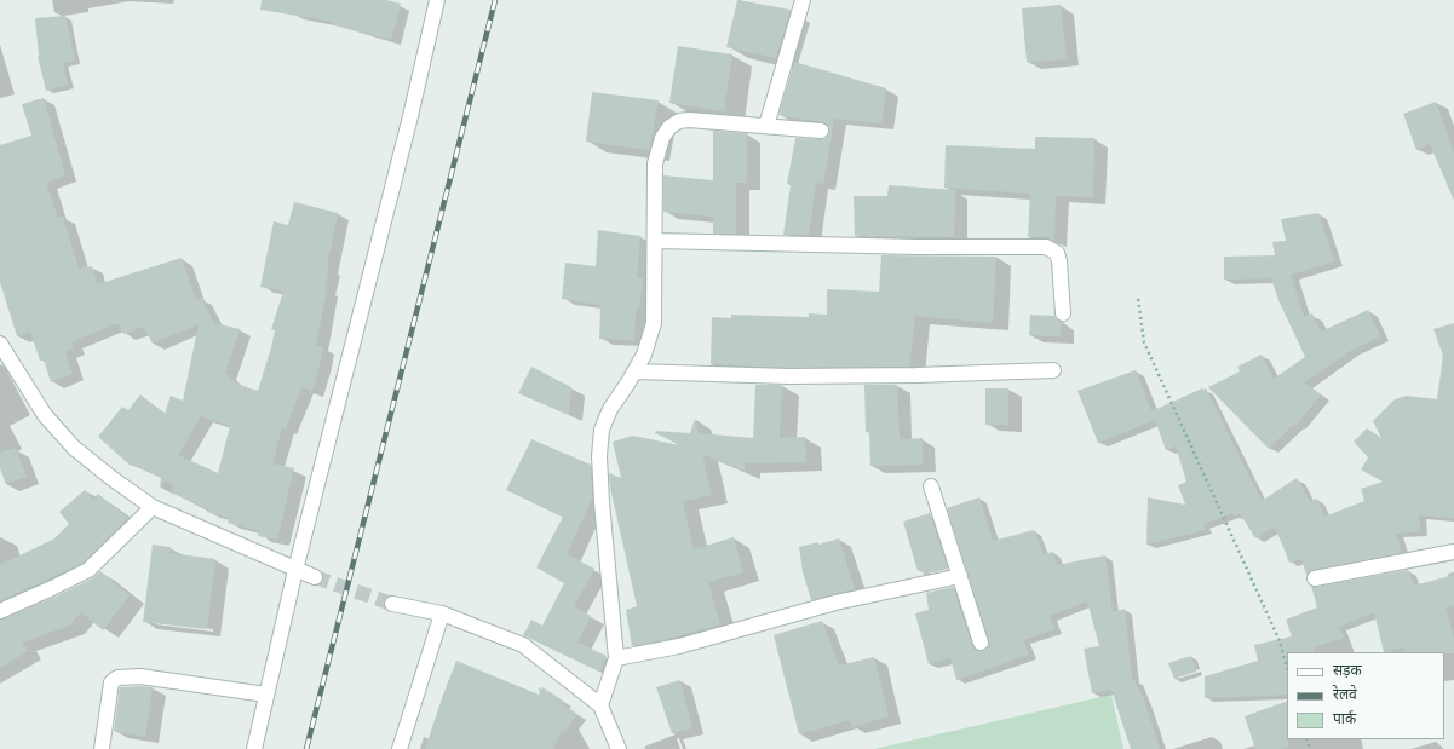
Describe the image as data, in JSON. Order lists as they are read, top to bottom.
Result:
{
  "legend": ["सड़क", "रेलवे", "पार्क"]
}
